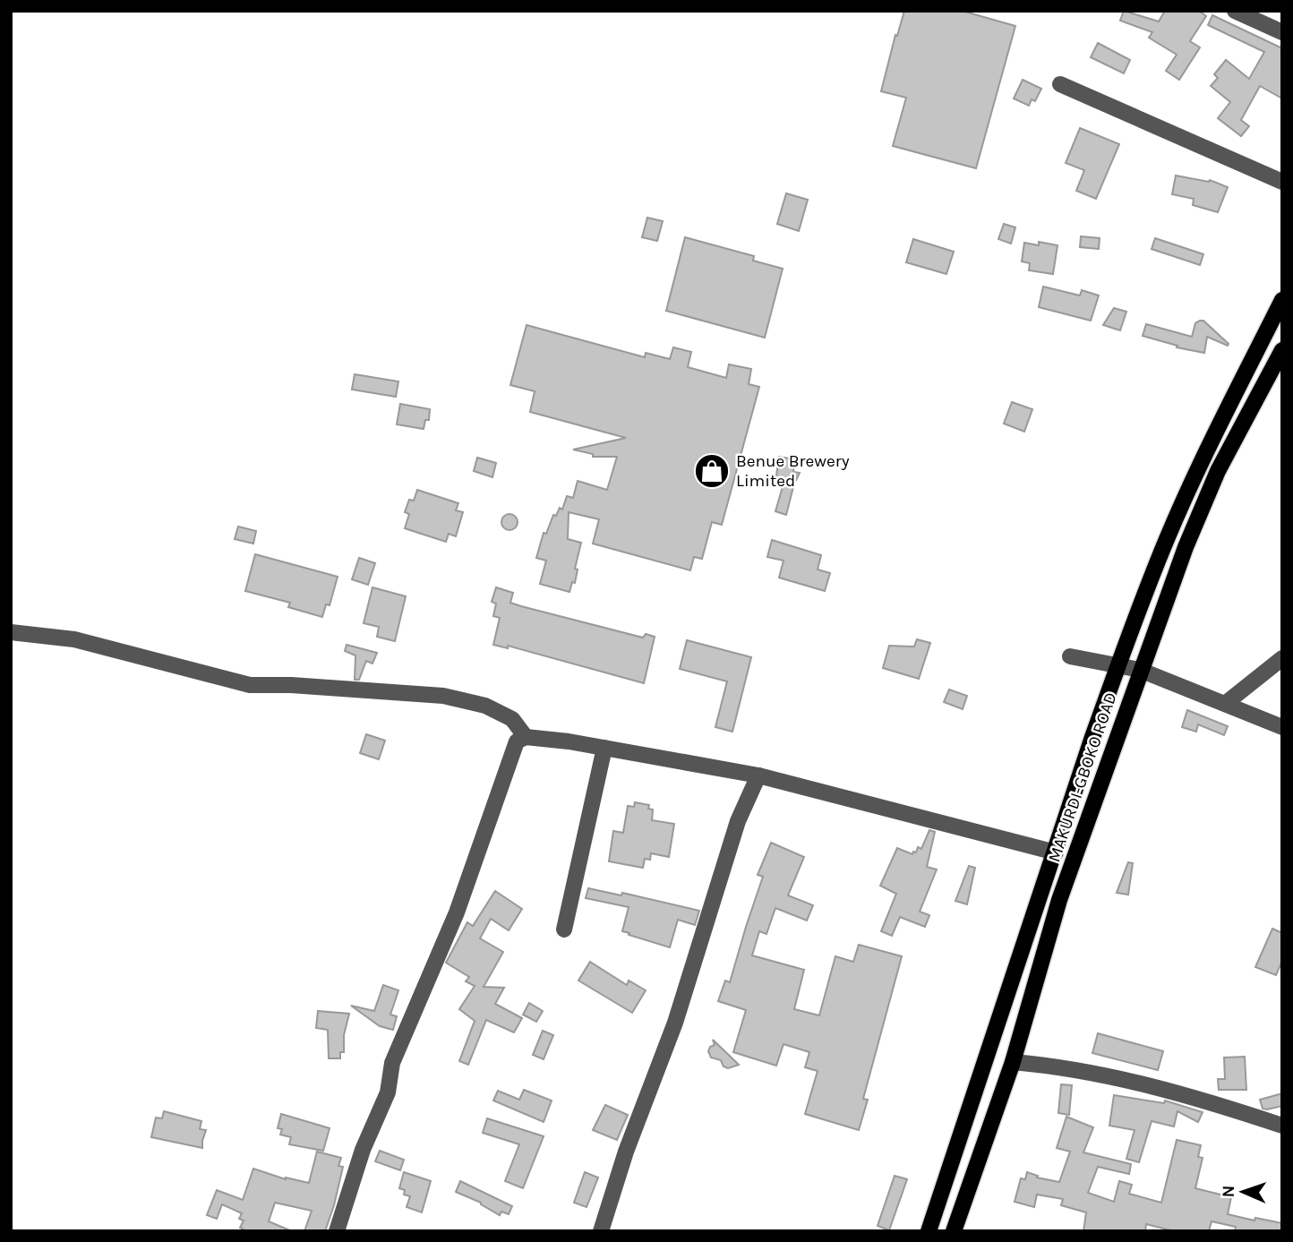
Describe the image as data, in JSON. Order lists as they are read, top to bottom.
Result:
{
  "streets": {
    "main road": ["MAKURDI-GBOKO ROAD"]
  },
  "places": {
    "shop": ["Benue Brewery Limited"]
  },
  "north": "left"
}
